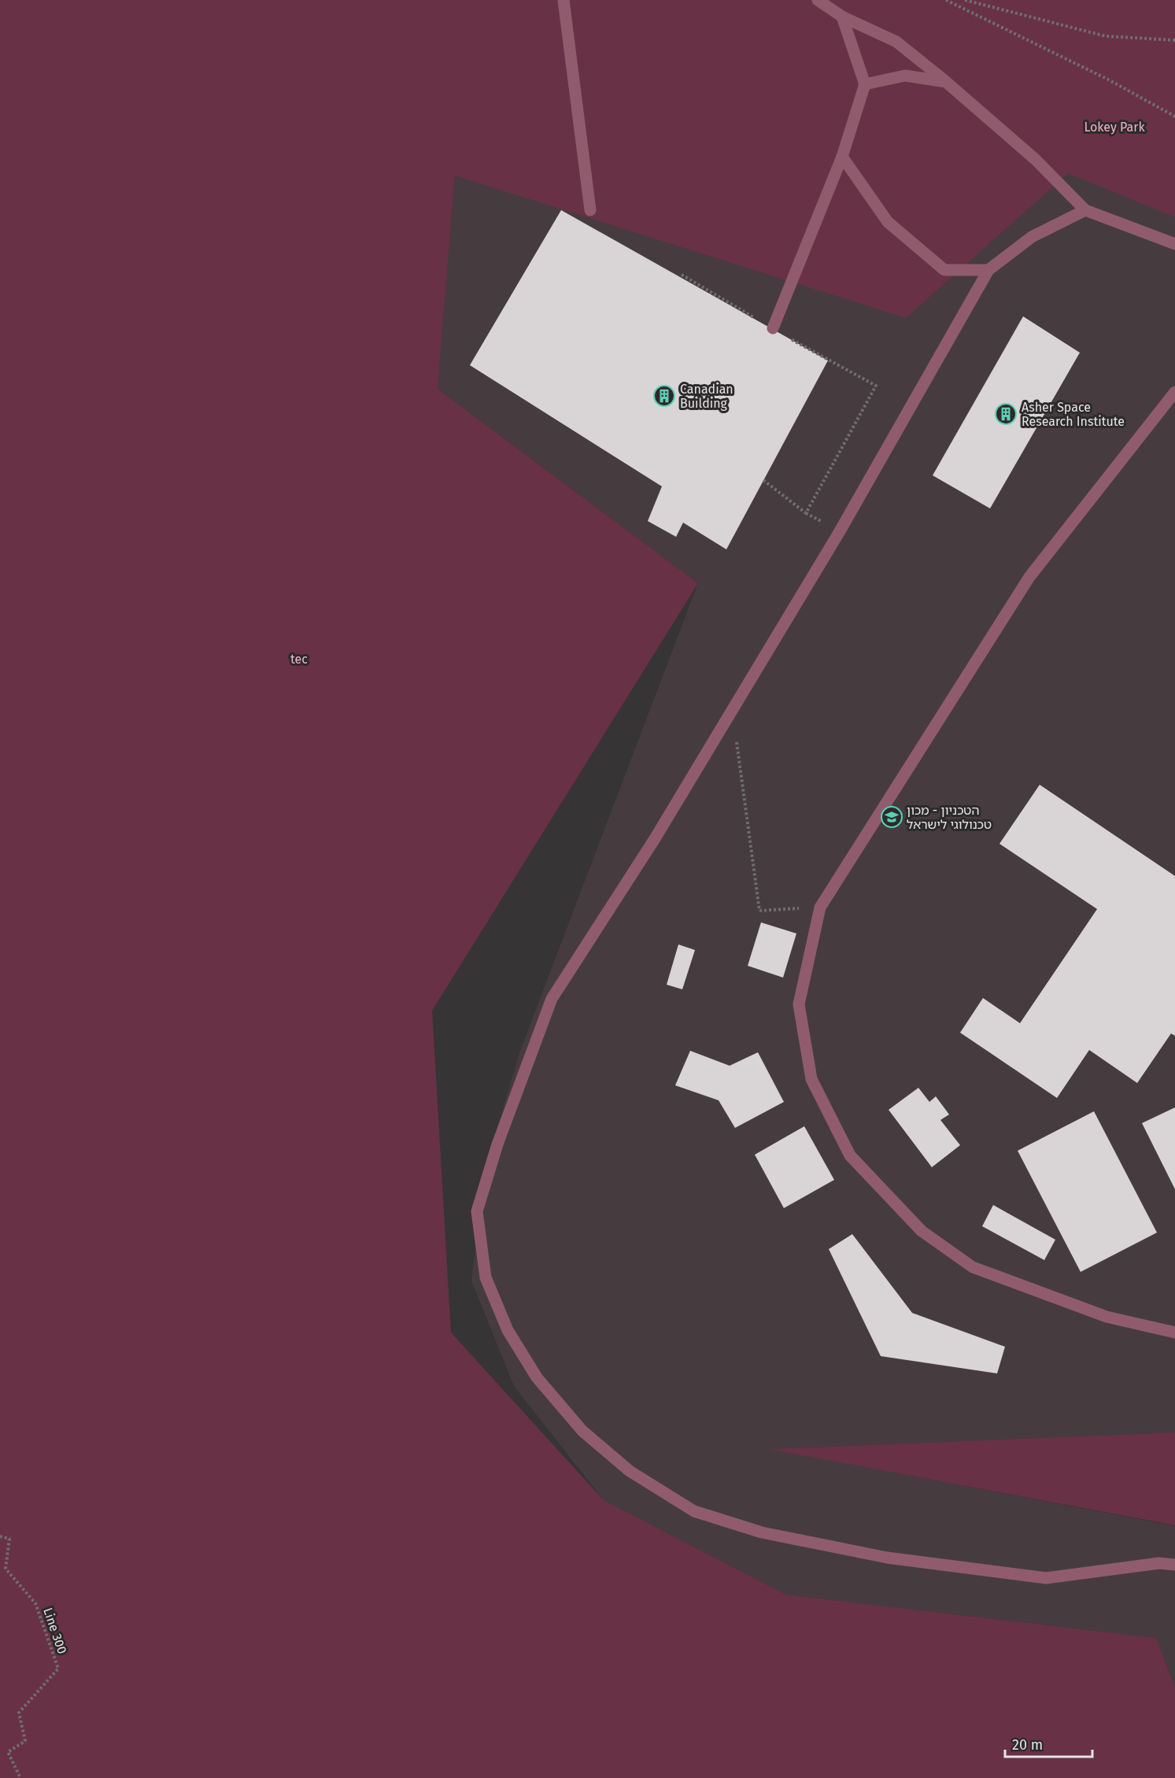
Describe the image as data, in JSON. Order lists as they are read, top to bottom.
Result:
{
  "streets": {
    "path": ["Line 300"]
  },
  "parks": ["Lokey Park", "tec"],
  "places": {
    "building": ["Canadian Building", "Asher Space Research Institute"],
    "school or university": ["הטכניון - מכון טכנולוגי לישראל"]
  },
  "scale_bar": "20 m"
}
